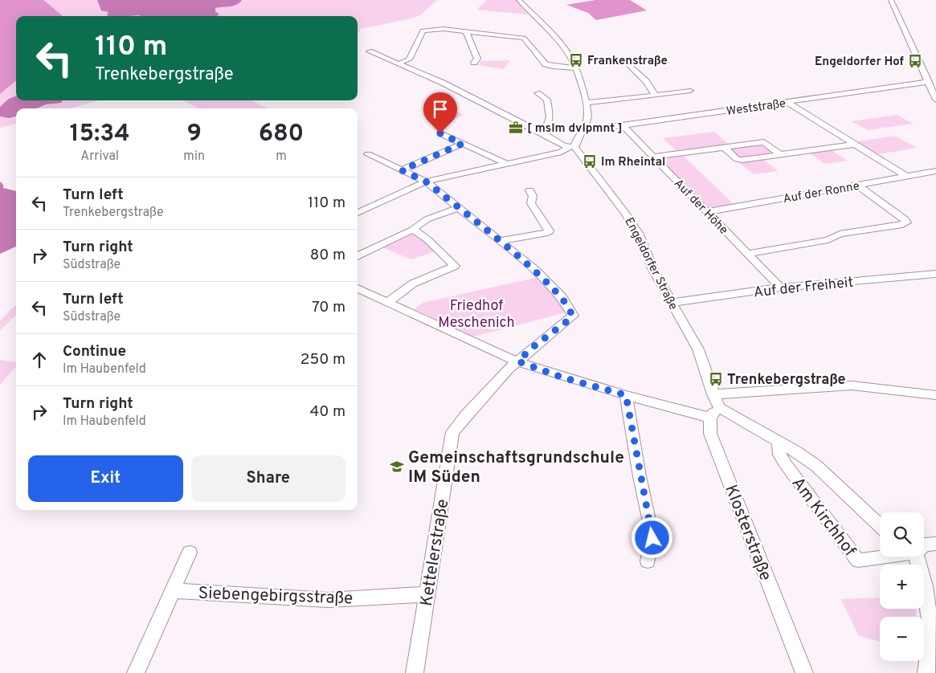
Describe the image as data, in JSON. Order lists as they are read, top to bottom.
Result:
{
  "streets": {
    "street": [
      "Weststraße",
      "Auf der Ronne",
      "Auf der Höhe",
      "Engeldorfer Straße",
      "Auf der Freiheit",
      "Am Kirchhof",
      "Klosterstraße",
      "Kettelerstraße",
      "Siebengebirgsstraße"
    ]
  },
  "crossings": [
    ["Weststraße", "Auf der Höhe"],
    ["Auf der Ronne", "Auf der Höhe"],
    ["Auf der Höhe", "Auf der Freiheit"],
    ["Engeldorfer Straße", "Auf der Freiheit"],
    ["Kettelerstraße", "Siebengebirgsstraße"]
  ],
  "parks": ["Friedhof Meschenich"],
  "places": {
    "bus stop": [
      "Frankenstraße",
      "Engeldorfer Hof",
      "Im Rheintal",
      "Trenkebergstraße"
    ],
    "office": ["[ mslm dvlpmnt ]"],
    "school or university": ["Gemeinschaftsgrundschule IM Süden"]
  },
  "page": {
    "turn": ["110 m", "Trenkebergstraße"],
    "eta": [
      "15:34",
      "Arrival",
      "9",
      "min",
      "680",
      "m"
    ],
    "list": [
      {
        "name": "Turn left",
        "note": "Trenkebergstraße",
        "value": "110 m"
      },
      {
        "name": "Turn right",
        "note": "Südstraße",
        "value": "80 m"
      },
      {
        "name": "Turn left",
        "note": "Südstraße",
        "value": "70 m"
      },
      {
        "name": "Continue",
        "note": "Im Haubenfeld",
        "value": "250 m"
      },
      {
        "name": "Turn right",
        "note": "Im Haubenfeld",
        "value": "40 m"
      }
    ],
    "buttons": ["Exit", "Share"],
    "map_buttons": ["+", "−"]
  }
}
